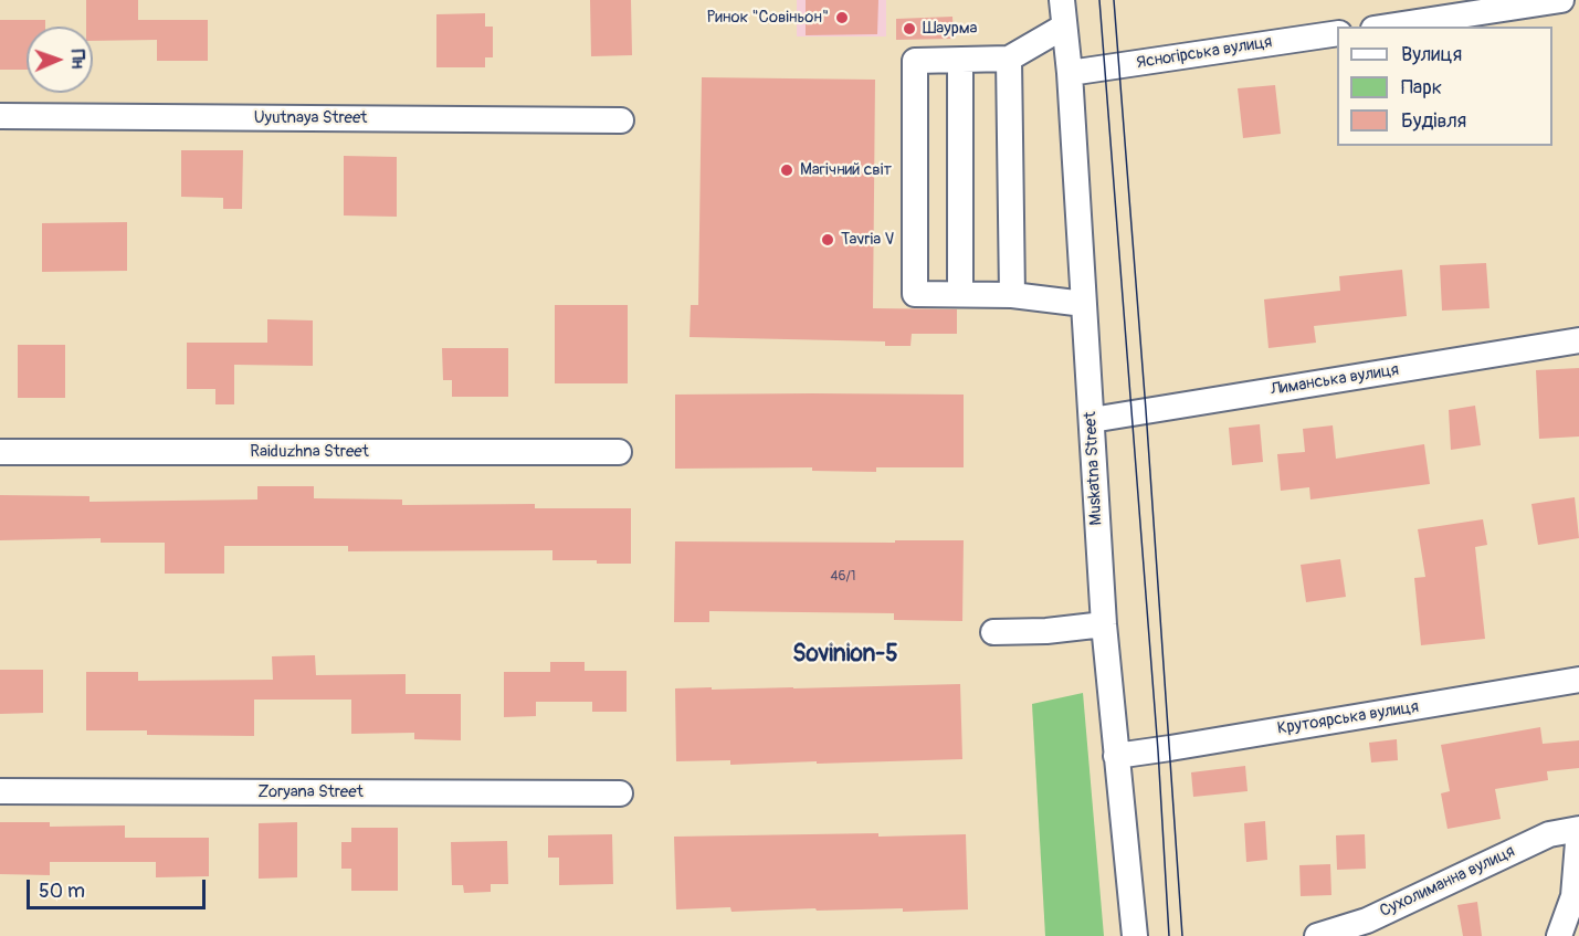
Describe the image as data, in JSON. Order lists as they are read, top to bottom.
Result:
{
  "streets": {
    "street": [
      "Ясногірська вулиця",
      "Uyutnaya Street",
      "Лиманська вулиця",
      "Raiduzhna Street",
      "Muskatna Street",
      "Крутоярська вулиця",
      "Zoryana Street",
      "Сухолиманна вулиця"
    ]
  },
  "crossings": [
    ["Ясногірська вулиця", "Muskatna Street"],
    ["Лиманська вулиця", "Muskatna Street"],
    ["Muskatna Street", "Крутоярська вулиця"]
  ],
  "districts": ["Sovinion-5"],
  "places": [
    "Ринок \"Совіньон\"",
    "Шаурма",
    "Магічний світ",
    "Tavria V"
  ],
  "house_numbers": ["46/1"],
  "legend": ["Вулиця", "Парк", "Будівля"],
  "scale_bar": "50 m",
  "north": "right"
}
